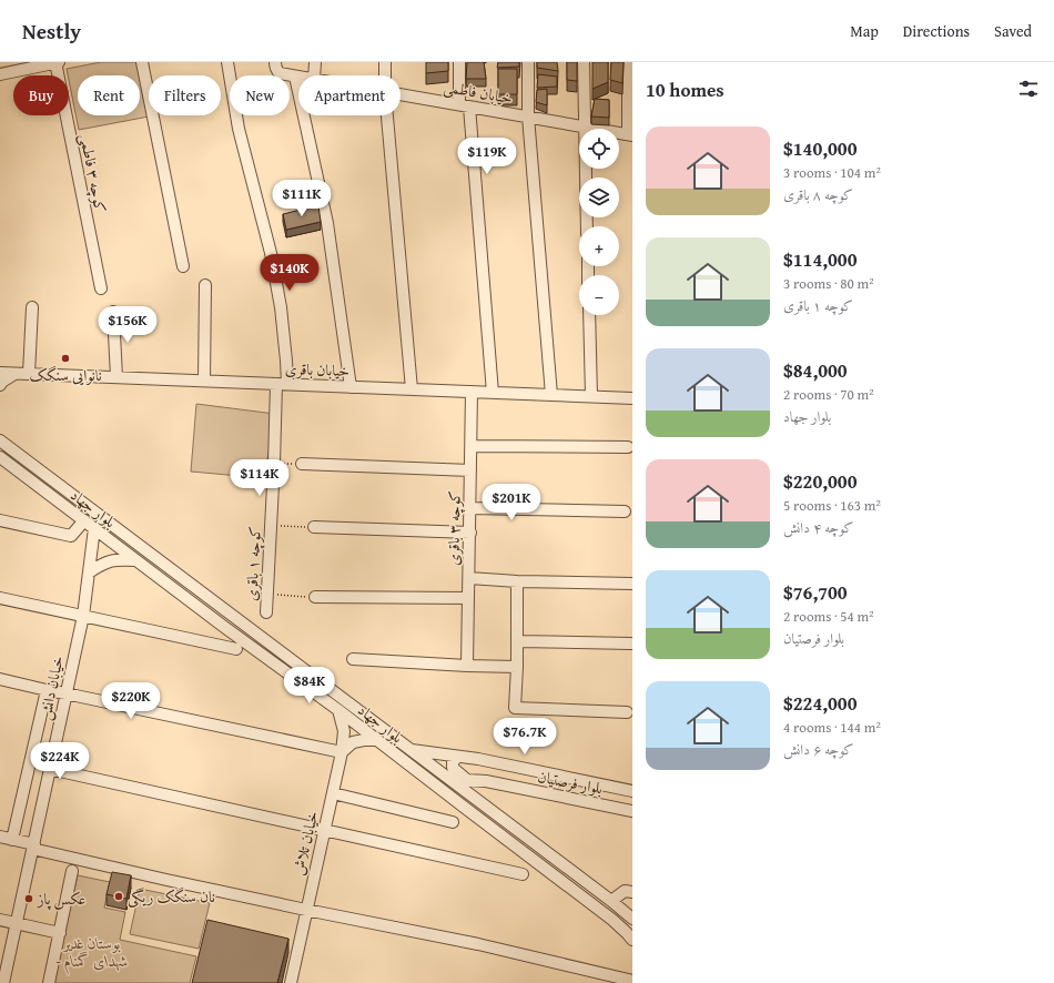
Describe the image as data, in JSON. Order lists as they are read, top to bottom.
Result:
{
  "streets": {
    "street": [
      "خیابان فاطمی",
      "کوچه ۳ فاطمی",
      "خیابان باقری",
      "بلوار جهاد",
      "کوچه ۳ باقری",
      "کوچه ۱ باقری",
      "خیابان دانش",
      "بلوار فرصتیان",
      "خیابان تلاش"
    ]
  },
  "crossings": [
    ["خیابان باقری", "کوچه ۳ باقری"],
    ["خیابان باقری", "کوچه ۱ باقری"],
    ["بلوار جهاد", "خیابان دانش"],
    ["بلوار جهاد", "بلوار فرصتیان"],
    ["بلوار جهاد", "خیابان تلاش"]
  ],
  "parks": ["بوستان غدیر - شهدای گمنام"],
  "places": ["نانوایی سنگک", "نان سنگک ریگی", "عکس پاز"],
  "page": {
    "header": "Nestly",
    "nav": ["Map", "Directions", "Saved"],
    "heading": "10 homes",
    "chip": [
      "Buy",
      "Rent",
      "Filters",
      "New",
      "Apartment"
    ],
    "list": [
      {
        "name": "$140,000",
        "note": "3 rooms · 104 m² · کوچه ۸ باقری"
      },
      {
        "name": "$114,000",
        "note": "3 rooms · 80 m² · کوچه ۱ باقری"
      },
      {
        "name": "$84,000",
        "note": "2 rooms · 70 m² · بلوار جهاد"
      },
      {
        "name": "$220,000",
        "note": "5 rooms · 163 m² · کوچه ۴ دانش"
      },
      {
        "name": "$76,700",
        "note": "2 rooms · 54 m² · بلوار فرصتیان"
      },
      {
        "name": "$224,000",
        "note": "4 rooms · 144 m² · کوچه ۶ دانش"
      }
    ],
    "map_buttons": ["+", "−"],
    "price": [
      "$119K",
      "$111K",
      "$140K",
      "$156K",
      "$114K",
      "$201K",
      "$84K",
      "$220K",
      "$76.7K",
      "$224K"
    ]
  }
}
